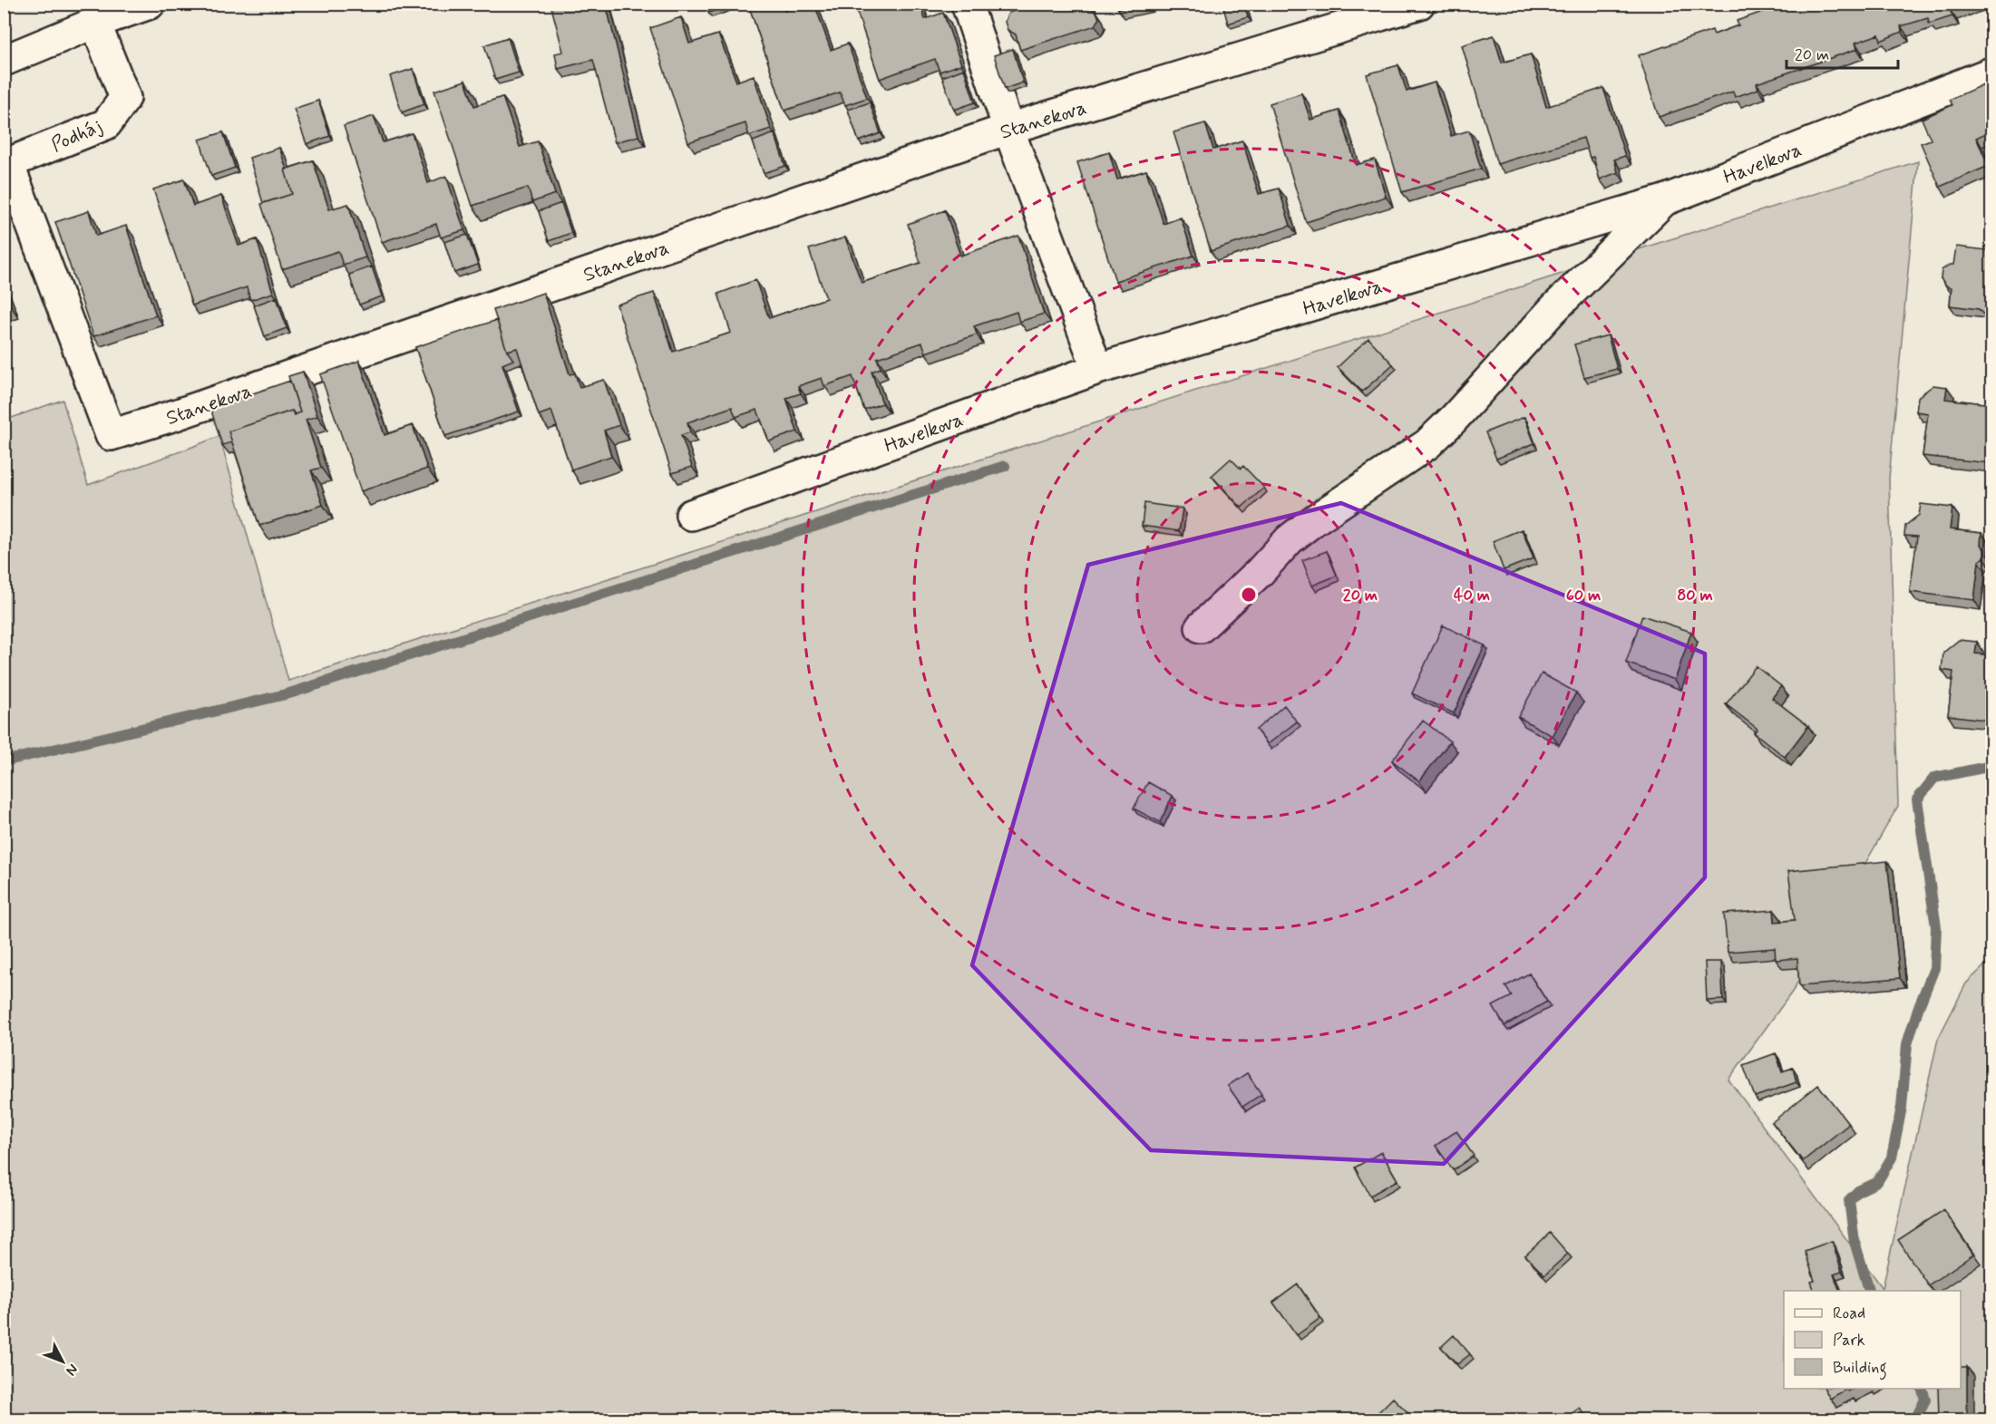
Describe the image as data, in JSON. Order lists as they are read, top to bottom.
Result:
{
  "streets": {
    "street": ["Stanekova", "Podháj", "Havelkova"]
  },
  "crossings": [
    ["Stanekova", "Podháj"]
  ],
  "legend": ["Road", "Park", "Building"],
  "scale_bar": "20 m",
  "north": "bottom right",
  "rings": [
    "20 m",
    "40 m",
    "60 m",
    "80 m"
  ]
}
